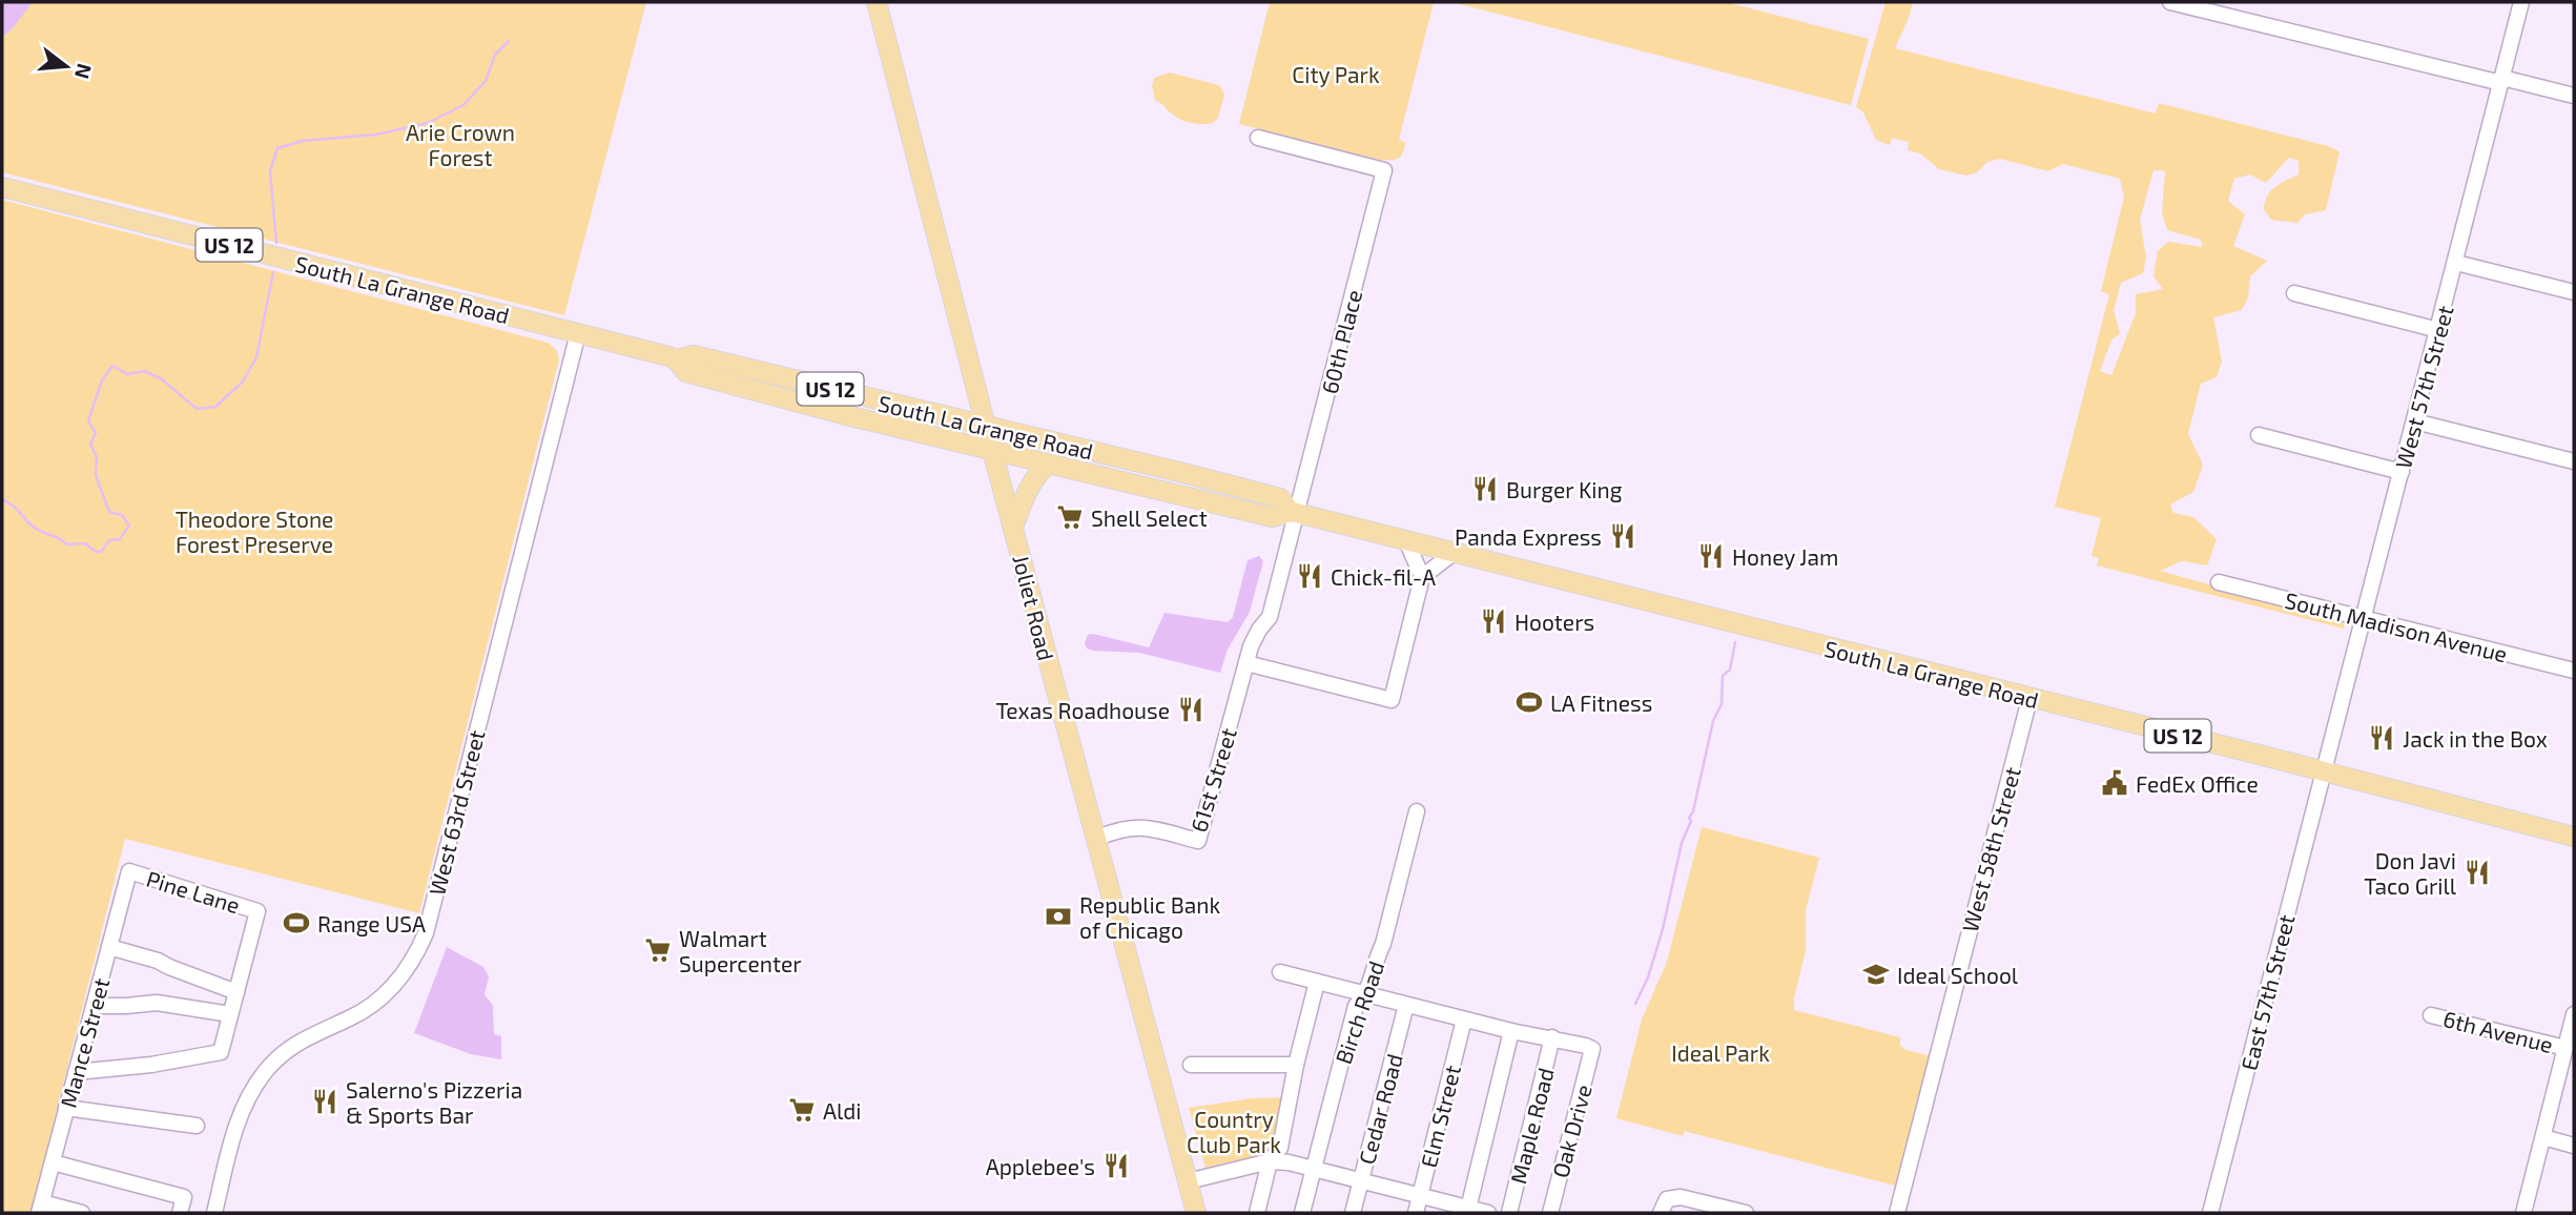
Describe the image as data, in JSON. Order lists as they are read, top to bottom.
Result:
{
  "streets": {
    "main road": ["US 12", "South La Grange Road", "Joliet Road"],
    "street": [
      "60th Place",
      "West 57th Street",
      "South Madison Avenue",
      "61st Street",
      "West 63rd Street",
      "West 58th Street",
      "Pine Lane",
      "East 57th Street",
      "Birch Road",
      "6th Avenue",
      "Mance Street",
      "Cedar Road",
      "Elm Street",
      "Maple Road",
      "Oak Drive"
    ]
  },
  "crossings": [
    ["South La Grange Road", "60th Place"],
    ["South La Grange Road", "West 57th Street"],
    ["South La Grange Road", "Joliet Road"],
    ["South La Grange Road", "61st Street"],
    ["South La Grange Road", "West 63rd Street"],
    ["South La Grange Road", "West 58th Street"],
    ["South La Grange Road", "East 57th Street"],
    ["60th Place", "61st Street"],
    ["West 57th Street", "South Madison Avenue"],
    ["West 57th Street", "East 57th Street"],
    ["Joliet Road", "61st Street"],
    ["Pine Lane", "Mance Street"],
    ["Maple Road", "Oak Drive"]
  ],
  "parks": [
    "City Park",
    "Arie Crown Forest",
    "Theodore Stone Forest Preserve",
    "Ideal Park",
    "Country Club Park"
  ],
  "places": {
    "restaurant": [
      "Burger King",
      "Panda Express",
      "Honey Jam",
      "Chick-fil-A",
      "Hooters",
      "Texas Roadhouse",
      "Jack in the Box",
      "Don Javi Taco Grill",
      "Salerno's Pizzeria & Sports Bar",
      "Applebee's"
    ],
    "supermarket": ["Shell Select", "Walmart Supercenter", "Aldi"],
    "sports": ["LA Fitness", "Range USA"],
    "public building": ["FedEx Office"],
    "bank": ["Republic Bank of Chicago"],
    "school or university": ["Ideal School"]
  },
  "north": "right"
}
